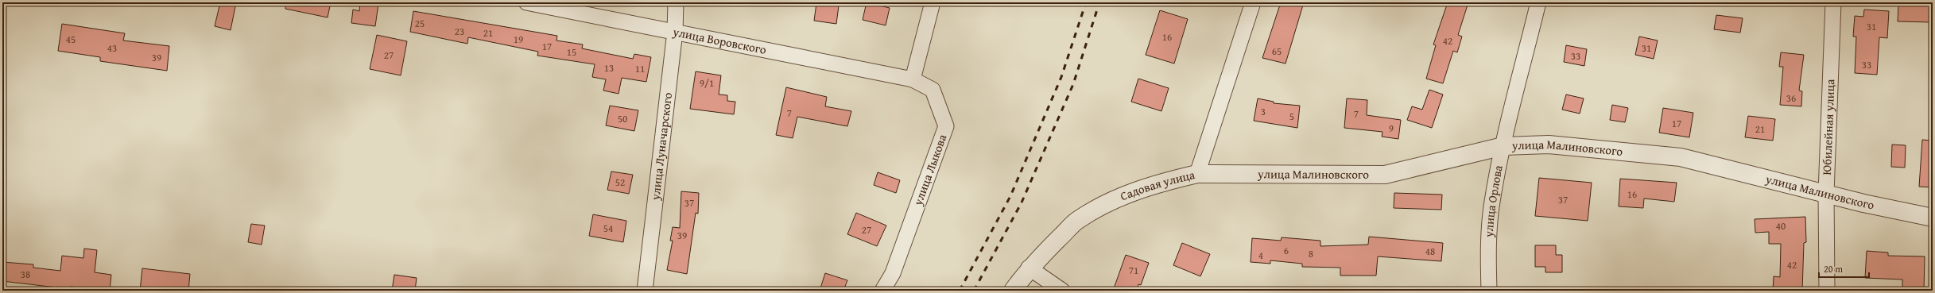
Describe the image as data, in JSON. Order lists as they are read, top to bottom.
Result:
{
  "streets": {
    "street": [
      "улица Воровского",
      "Юбилейная улица",
      "улица Луначарского",
      "улица Малиновского",
      "улица Лыкова",
      "Садовая улица",
      "улица Орлова"
    ]
  },
  "crossings": [
    ["улица Воровского", "улица Луначарского"],
    ["улица Воровского", "улица Лыкова"],
    ["Юбилейная улица", "улица Малиновского"],
    ["улица Малиновского", "Садовая улица"],
    ["улица Малиновского", "улица Орлова"]
  ],
  "house_numbers": [
    "25",
    "31",
    "23",
    "21",
    "16",
    "45",
    "19",
    "42",
    "17",
    "43",
    "31",
    "65",
    "15",
    "27",
    "33",
    "39",
    "33",
    "13",
    "11",
    "9/1",
    "36",
    "3",
    "7",
    "7",
    "5",
    "50",
    "17",
    "9",
    "21",
    "52",
    "16",
    "37",
    "37",
    "40",
    "54",
    "27",
    "39",
    "6",
    "48",
    "8",
    "4",
    "42",
    "71",
    "38"
  ],
  "scale_bar": "20 m"
}
